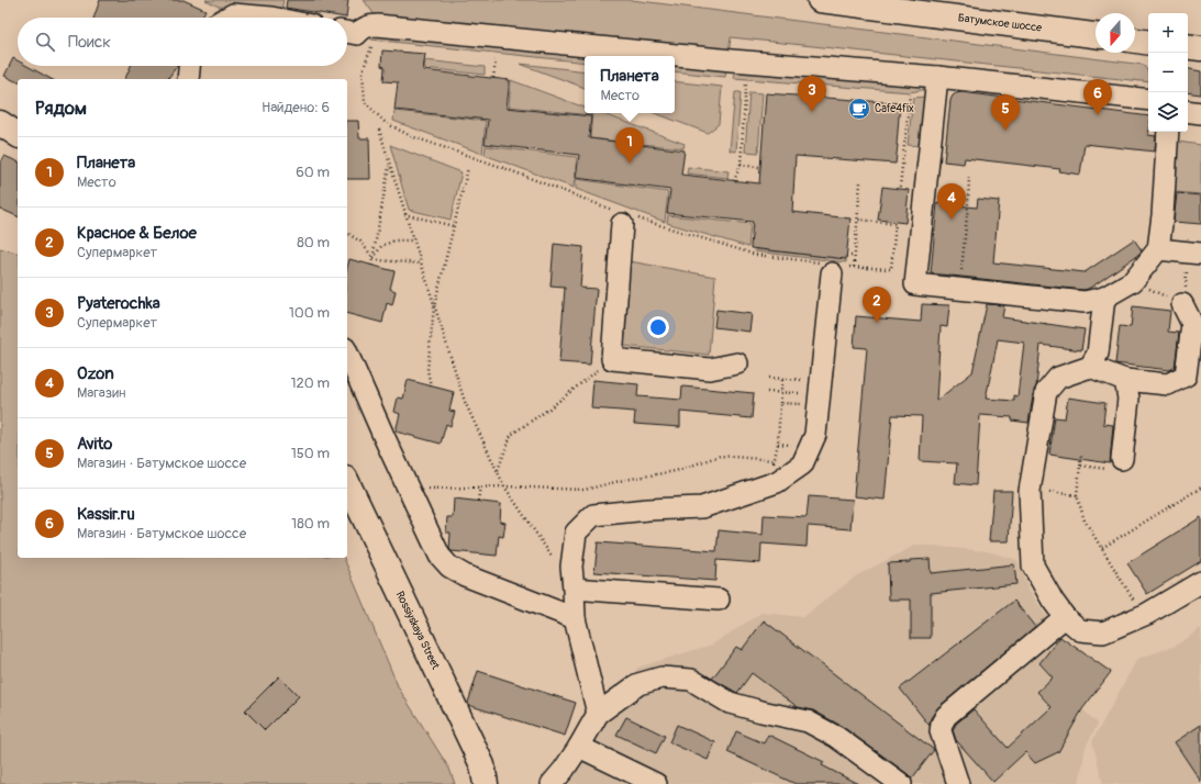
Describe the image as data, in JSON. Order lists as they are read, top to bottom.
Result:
{
  "streets": {
    "main road": ["Батумское шоссе", "Rossiyskaya Street"]
  },
  "places": {
    "cafe": ["Cafe4fix"]
  },
  "north": "bottom",
  "page": {
    "map_buttons": ["+", "−"],
    "search": "Поиск",
    "popup": ["Планета", "Место"],
    "pins": [
      "3",
      "6",
      "5",
      "1",
      "4",
      "2"
    ],
    "heading": ["Рядом", "Найдено: 6"],
    "list": [
      {
        "mark": "1",
        "name": "Планета",
        "note": "Место",
        "value": "60 m"
      },
      {
        "mark": "2",
        "name": "Красное & Белое",
        "note": "Супермаркет",
        "value": "80 m"
      },
      {
        "mark": "3",
        "name": "Pyaterochka",
        "note": "Супермаркет",
        "value": "100 m"
      },
      {
        "mark": "4",
        "name": "Ozon",
        "note": "Магазин",
        "value": "120 m"
      },
      {
        "mark": "5",
        "name": "Avito",
        "note": "Магазин · Батумское шоссе",
        "value": "150 m"
      },
      {
        "mark": "6",
        "name": "Kassir.ru",
        "note": "Магазин · Батумское шоссе",
        "value": "180 m"
      }
    ]
  }
}
